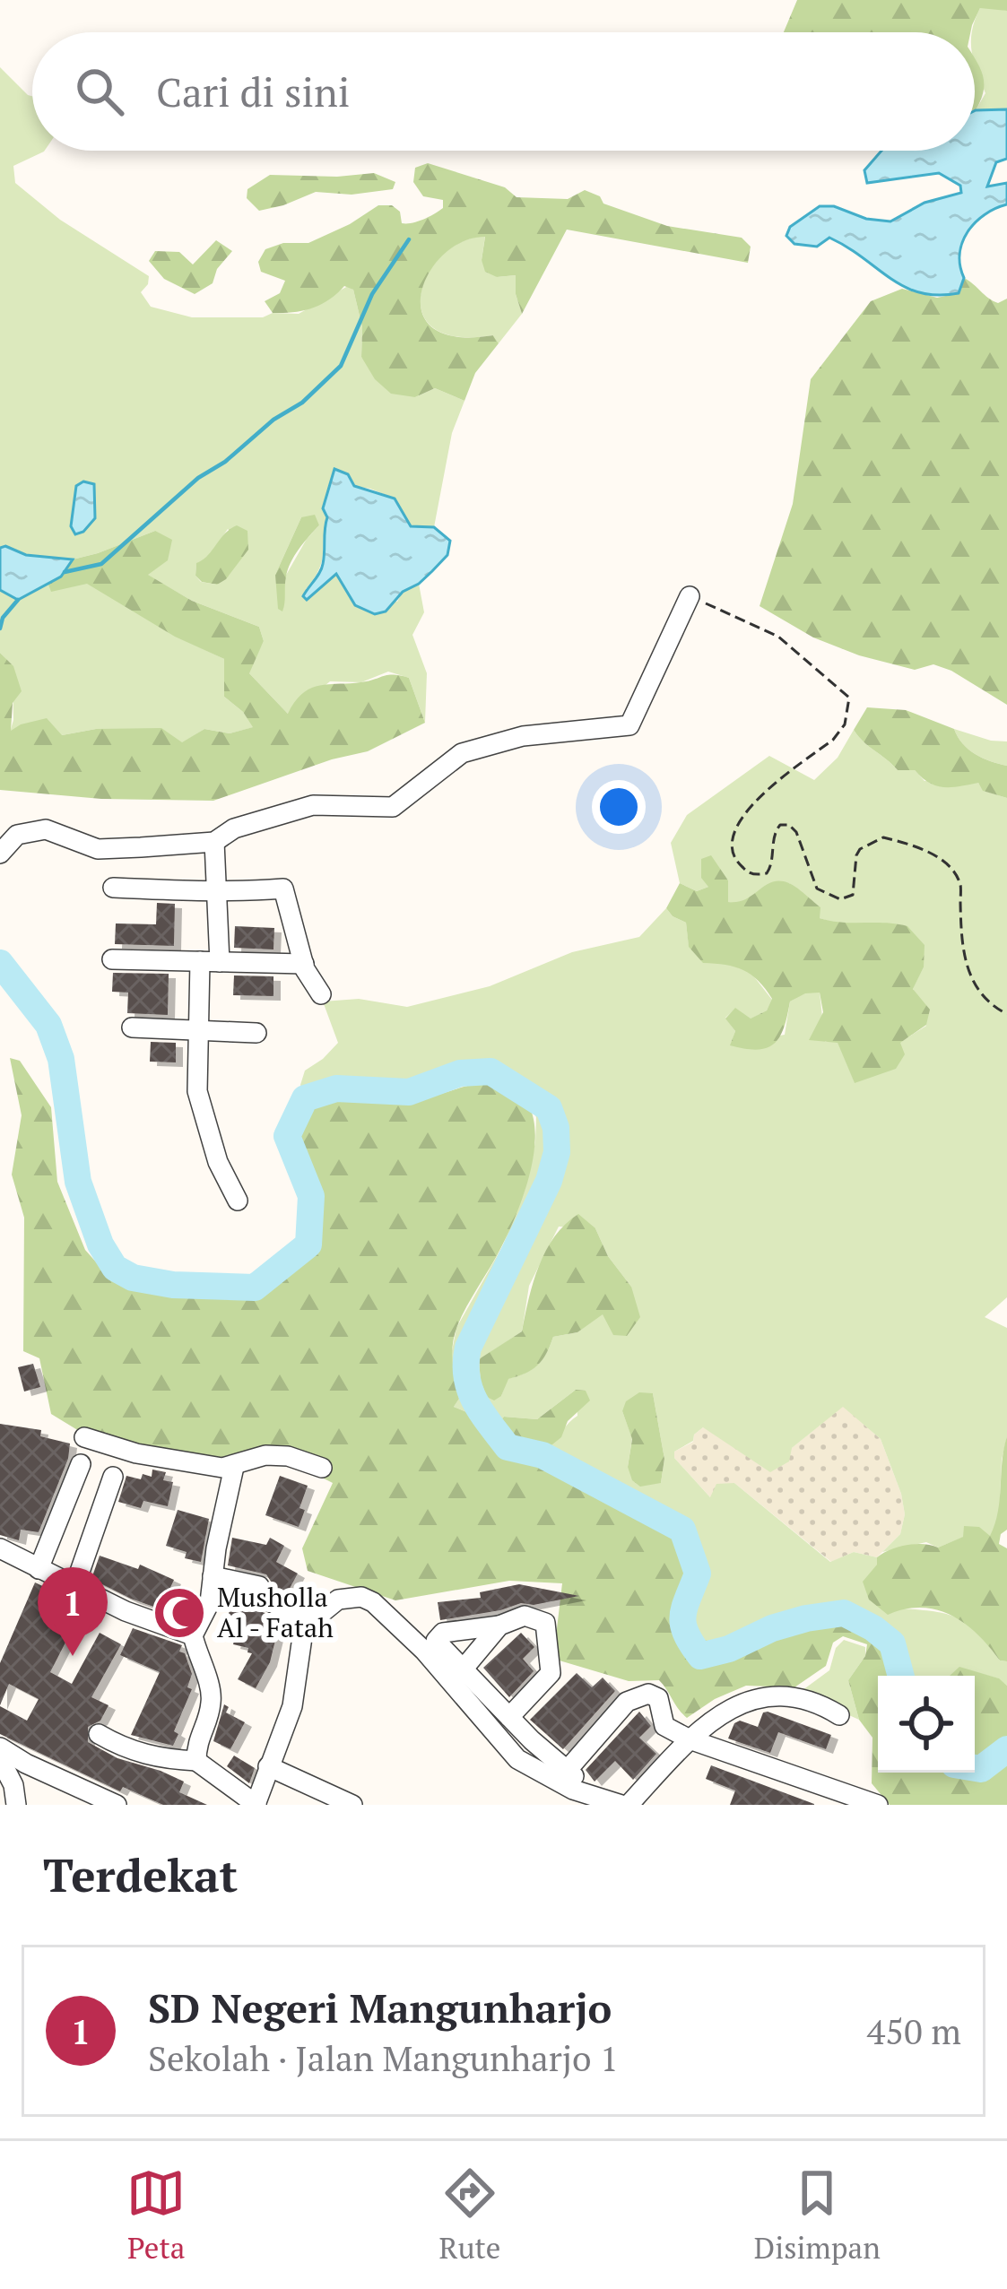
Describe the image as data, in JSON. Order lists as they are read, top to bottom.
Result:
{
  "places": {
    "mosque": ["Musholla Al - Fatah"]
  },
  "page": {
    "search": "Cari di sini",
    "pins": "1",
    "heading": "Terdekat",
    "list": [
      {
        "mark": "1",
        "name": "SD Negeri Mangunharjo",
        "note": "Sekolah · Jalan Mangunharjo 1",
        "value": "450 m"
      }
    ],
    "nav": ["Peta", "Rute", "Disimpan"]
  }
}
